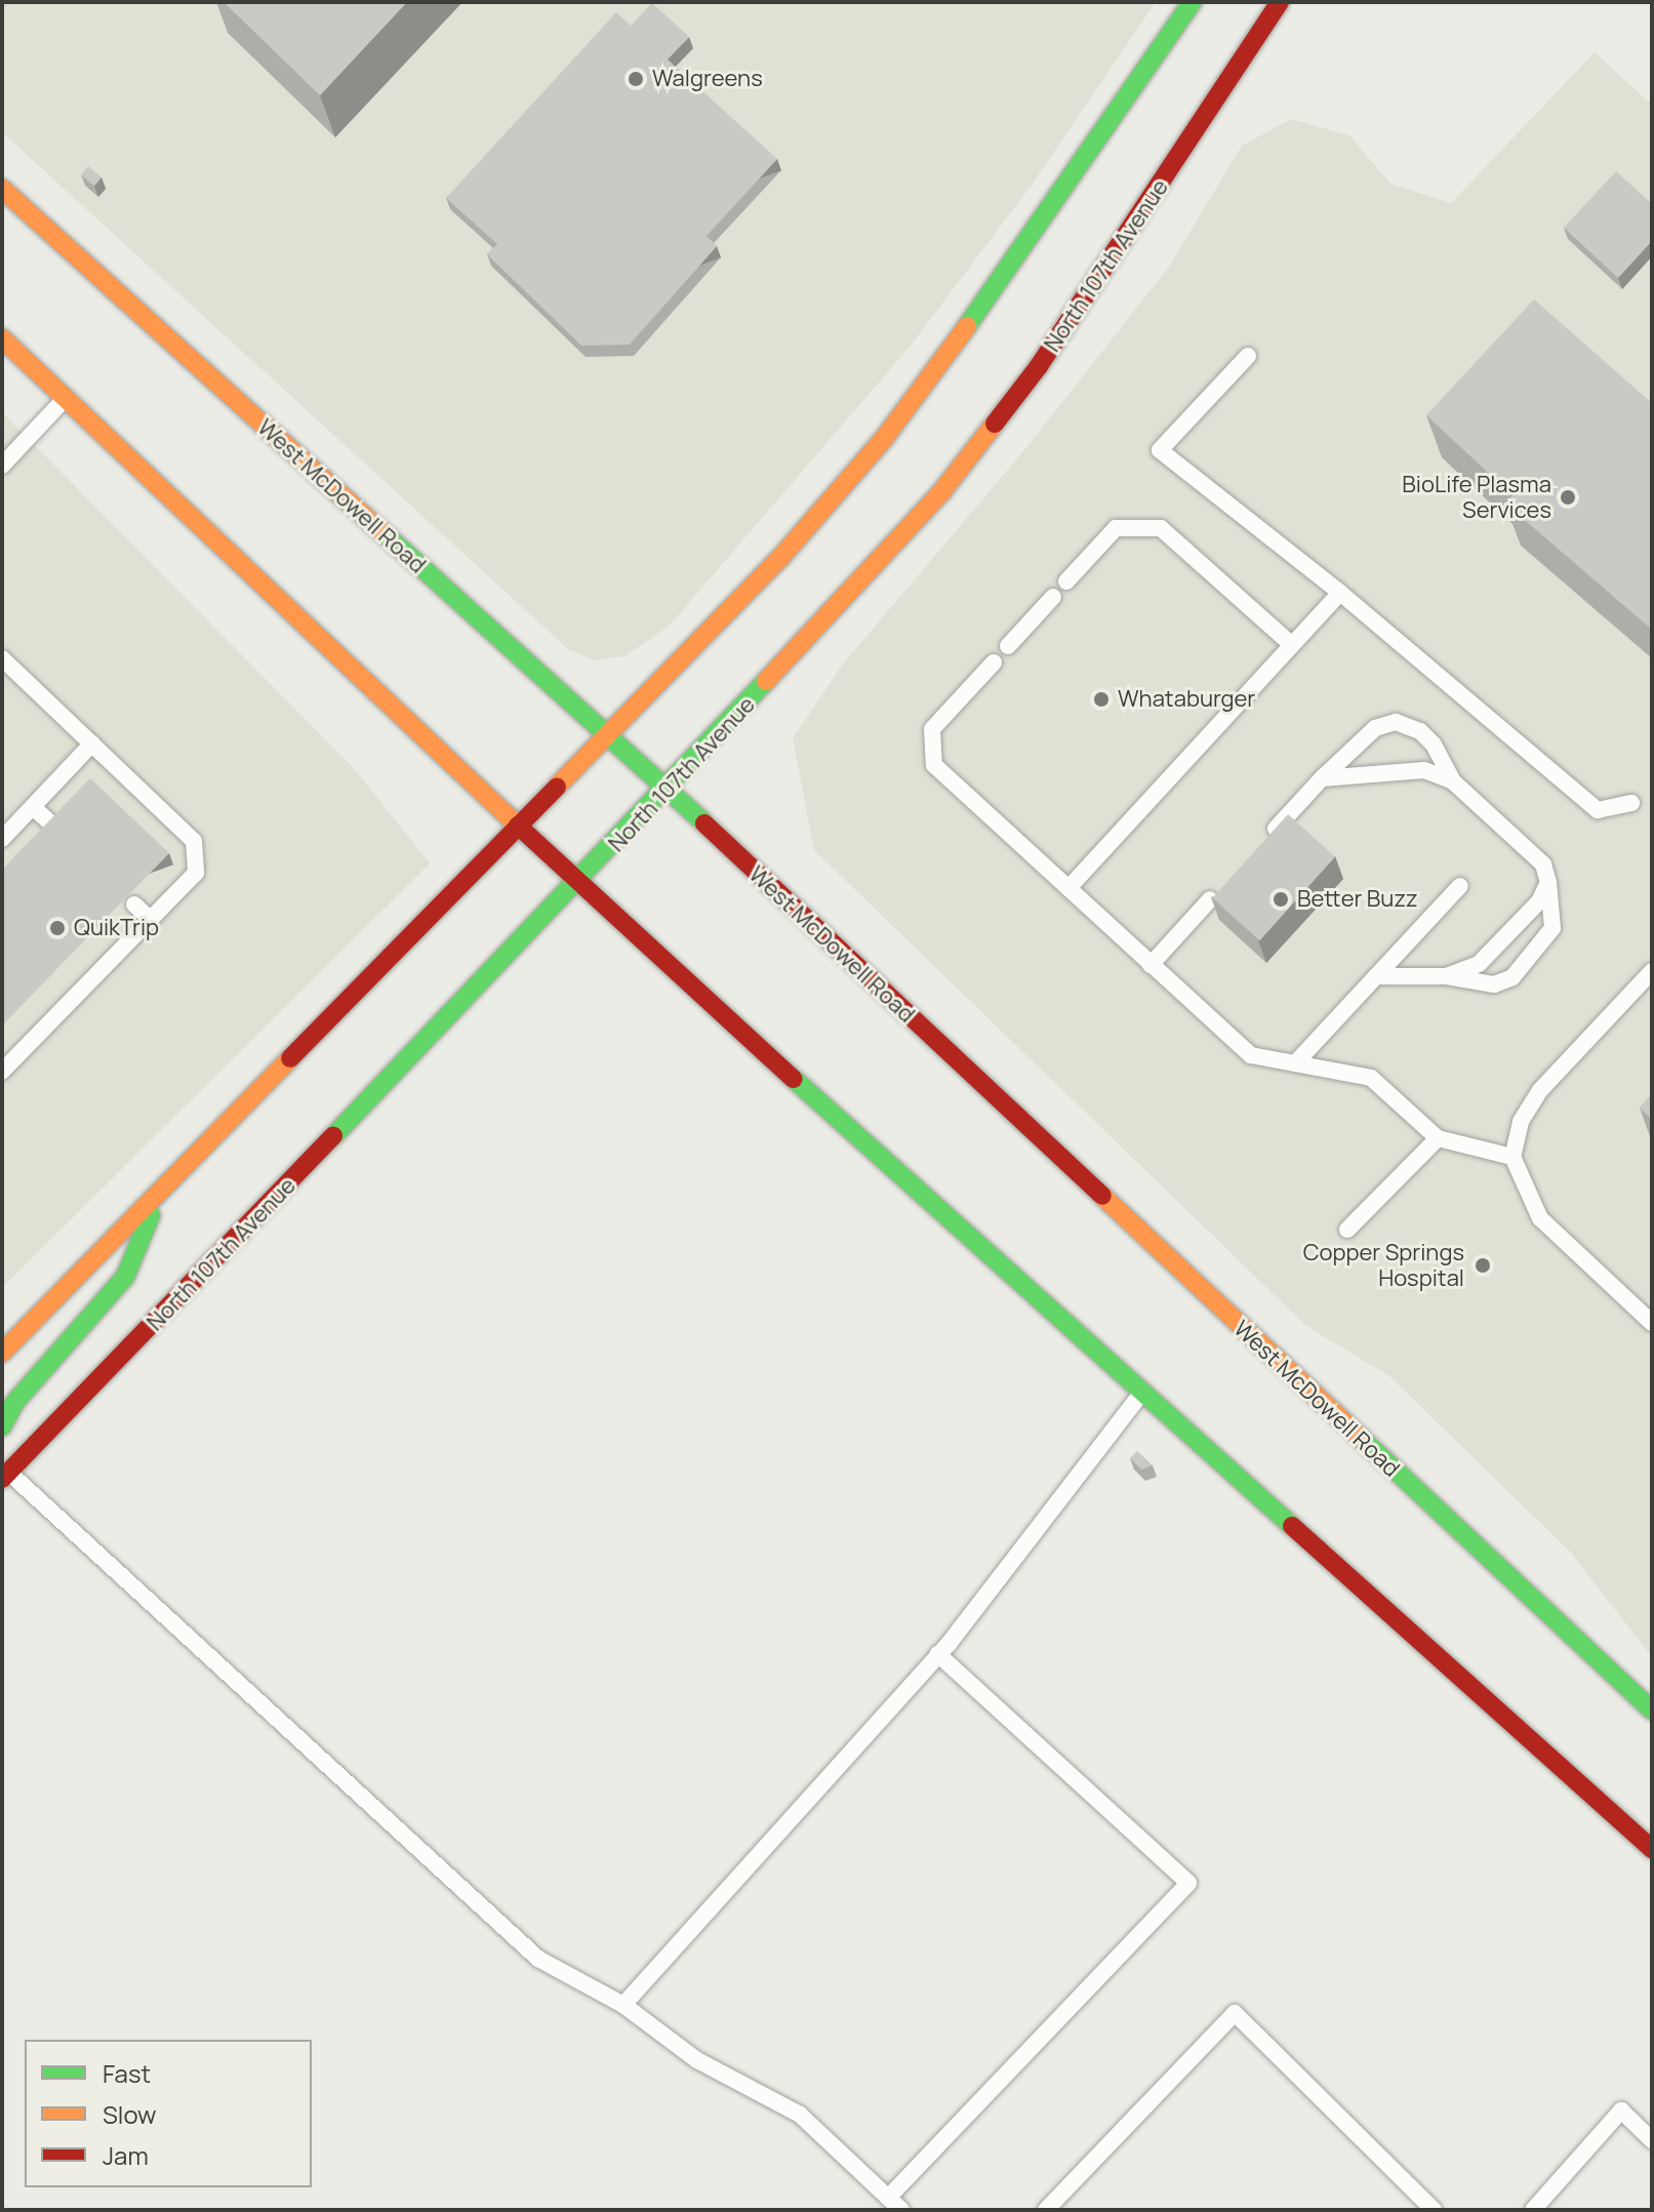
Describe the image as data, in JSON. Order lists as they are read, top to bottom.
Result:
{
  "streets": {
    "main road": ["North 107th Avenue", "West McDowell Road"]
  },
  "crossings": [
    ["North 107th Avenue", "West McDowell Road"]
  ],
  "places": [
    "Walgreens",
    "BioLife Plasma Services",
    "Whataburger",
    "Better Buzz",
    "QuikTrip",
    "Copper Springs Hospital"
  ],
  "legend": ["Fast", "Slow", "Jam"]
}
